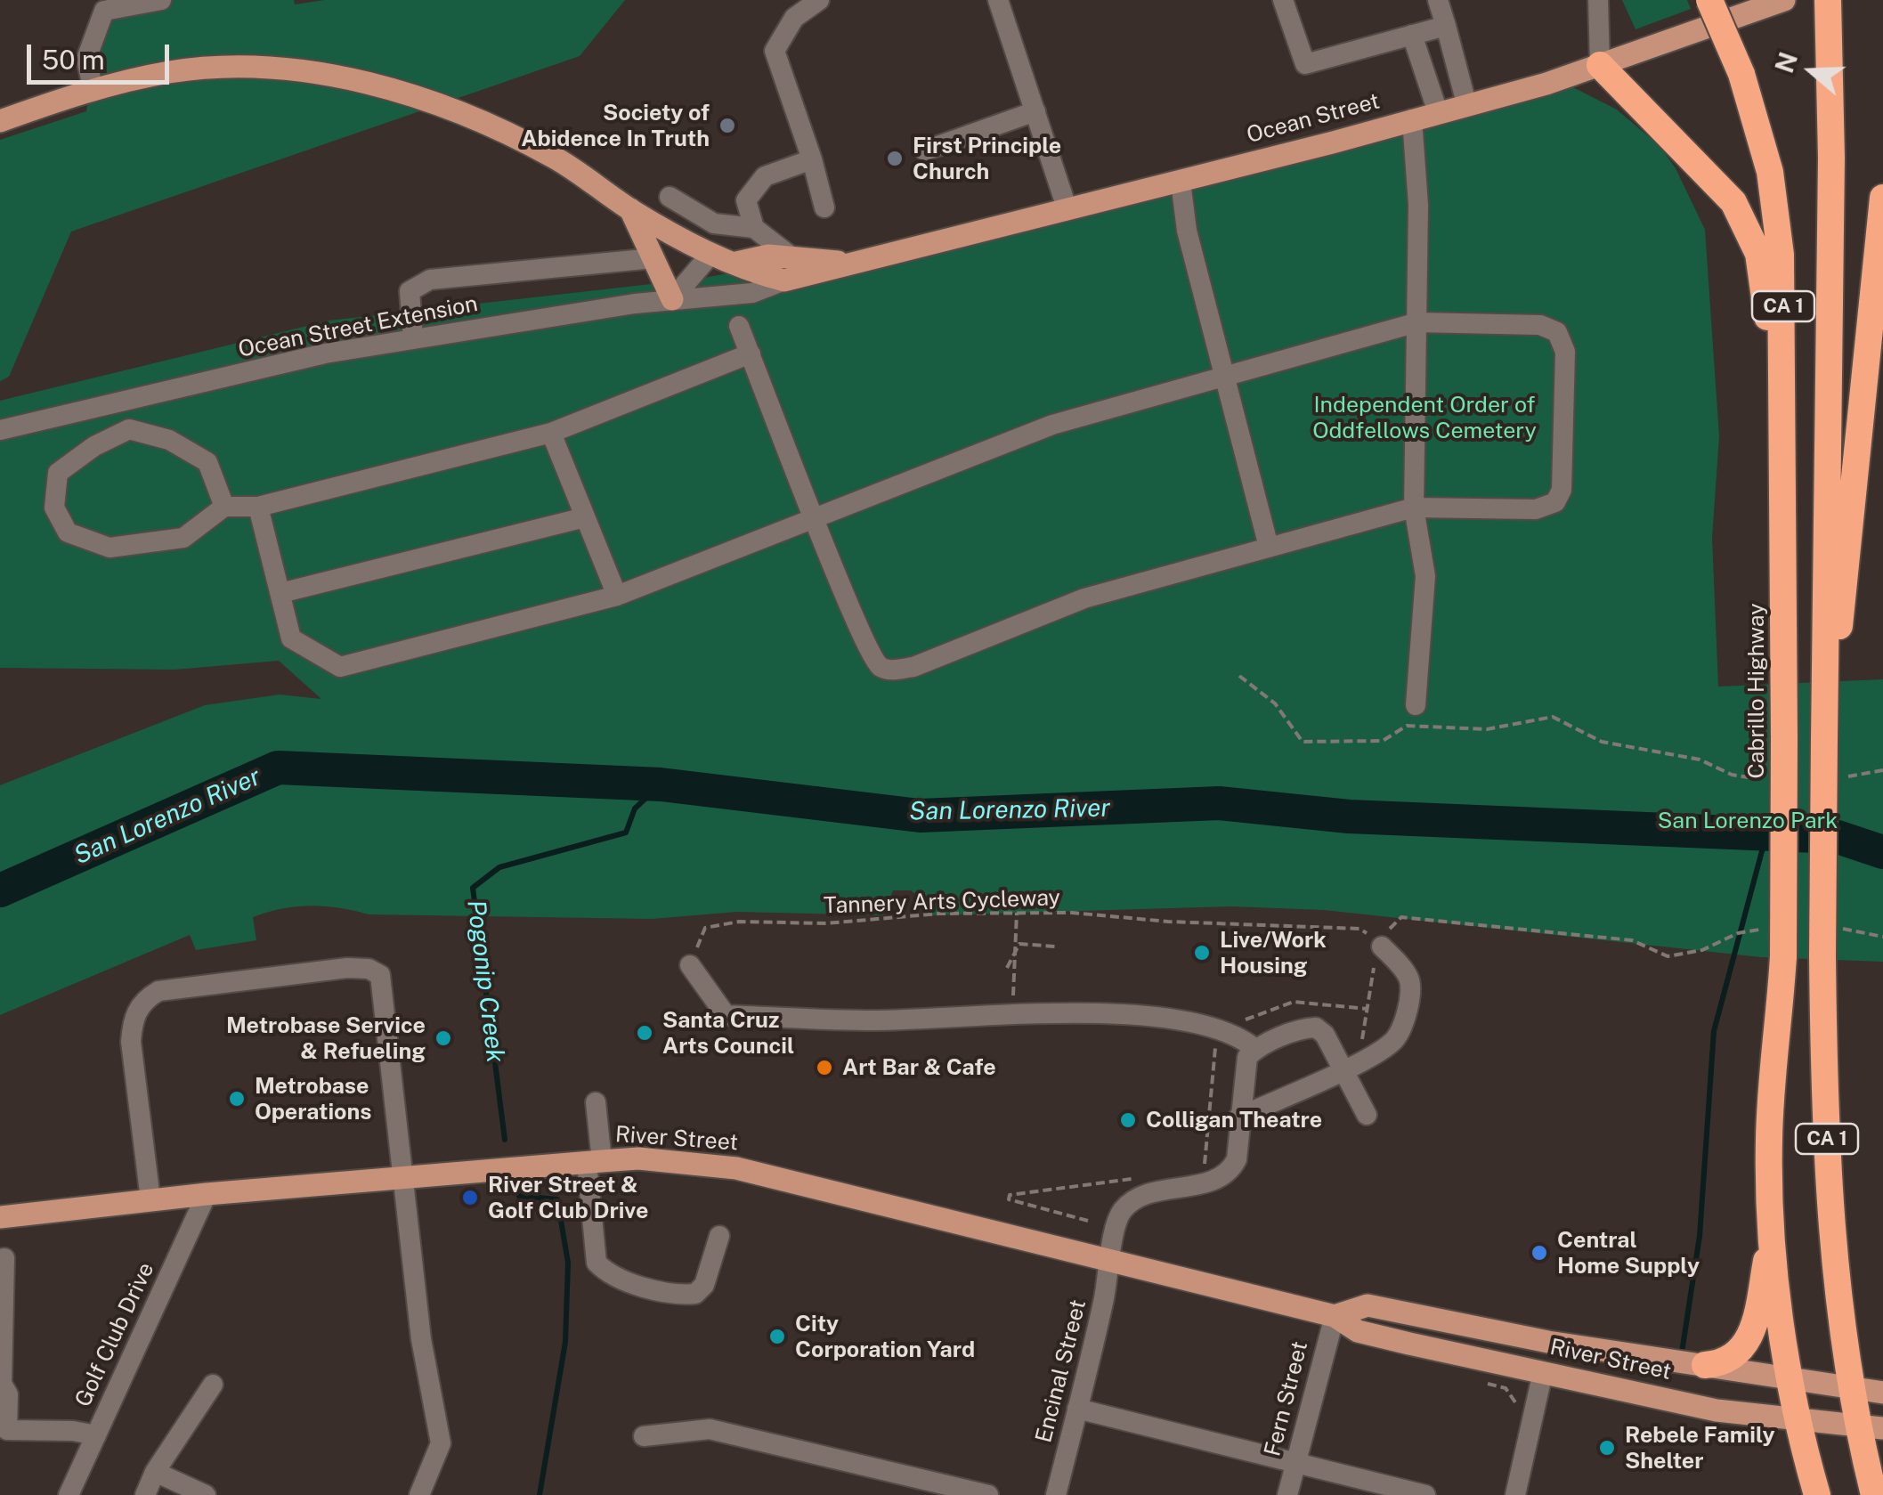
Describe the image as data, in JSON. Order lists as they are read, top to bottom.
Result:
{
  "streets": {
    "highway": ["CA 1", "Cabrillo Highway"],
    "main road": ["Ocean Street", "River Street"],
    "street": [
      "Ocean Street Extension",
      "Golf Club Drive",
      "Encinal Street",
      "Fern Street"
    ],
    "path": ["Tannery Arts Cycleway"]
  },
  "crossings": [
    ["Ocean Street", "Ocean Street Extension"],
    ["CA 1", "River Street"],
    ["Cabrillo Highway", "River Street"],
    ["River Street", "Golf Club Drive"],
    ["River Street", "Encinal Street"],
    ["River Street", "Fern Street"]
  ],
  "water": ["San Lorenzo River", "Pogonip Creek"],
  "parks": ["Independent Order of Oddfellows Cemetery", "San Lorenzo Park"],
  "places": [
    "Society of Abidence In Truth",
    "First Principle Church",
    "Live/Work Housing",
    "Santa Cruz Arts Council",
    "Metrobase Service & Refueling",
    "Art Bar & Cafe",
    "Metrobase Operations",
    "Colligan Theatre",
    "River Street & Golf Club Drive",
    "Central Home Supply",
    "City Corporation Yard",
    "Rebele Family Shelter"
  ],
  "scale_bar": "50 m",
  "north": "left"
}
